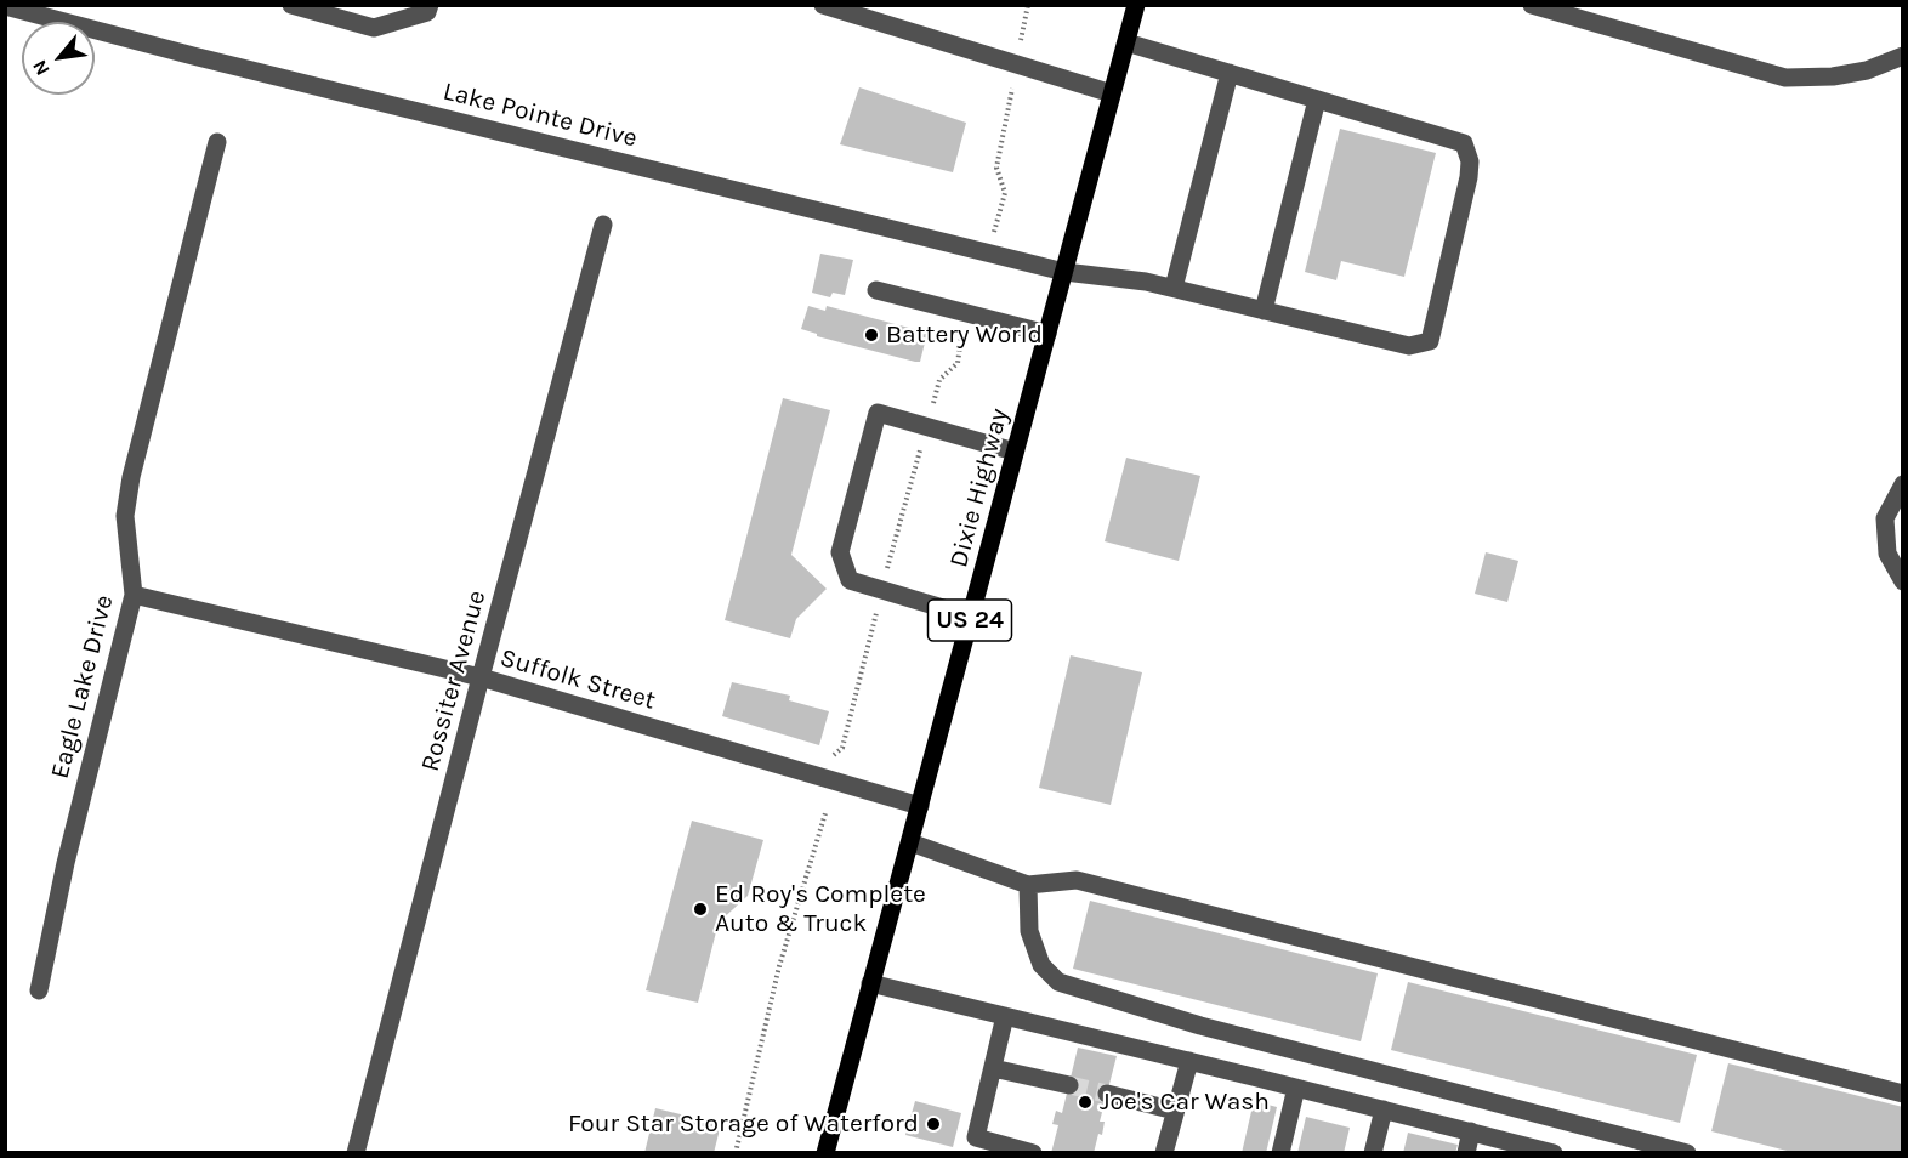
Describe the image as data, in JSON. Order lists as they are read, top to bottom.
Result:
{
  "streets": {
    "main road": ["Dixie Highway", "US 24"],
    "street": [
      "Lake Pointe Drive",
      "Suffolk Street",
      "Rossiter Avenue",
      "Eagle Lake Drive"
    ]
  },
  "crossings": [
    ["Lake Pointe Drive", "Dixie Highway"],
    ["Dixie Highway", "Suffolk Street"],
    ["Suffolk Street", "Rossiter Avenue"],
    ["Suffolk Street", "Eagle Lake Drive"]
  ],
  "places": [
    "Battery World",
    "Ed Roy's Complete Auto & Truck",
    "Joe's Car Wash",
    "Four Star Storage of Waterford"
  ],
  "north": "bottom left"
}
